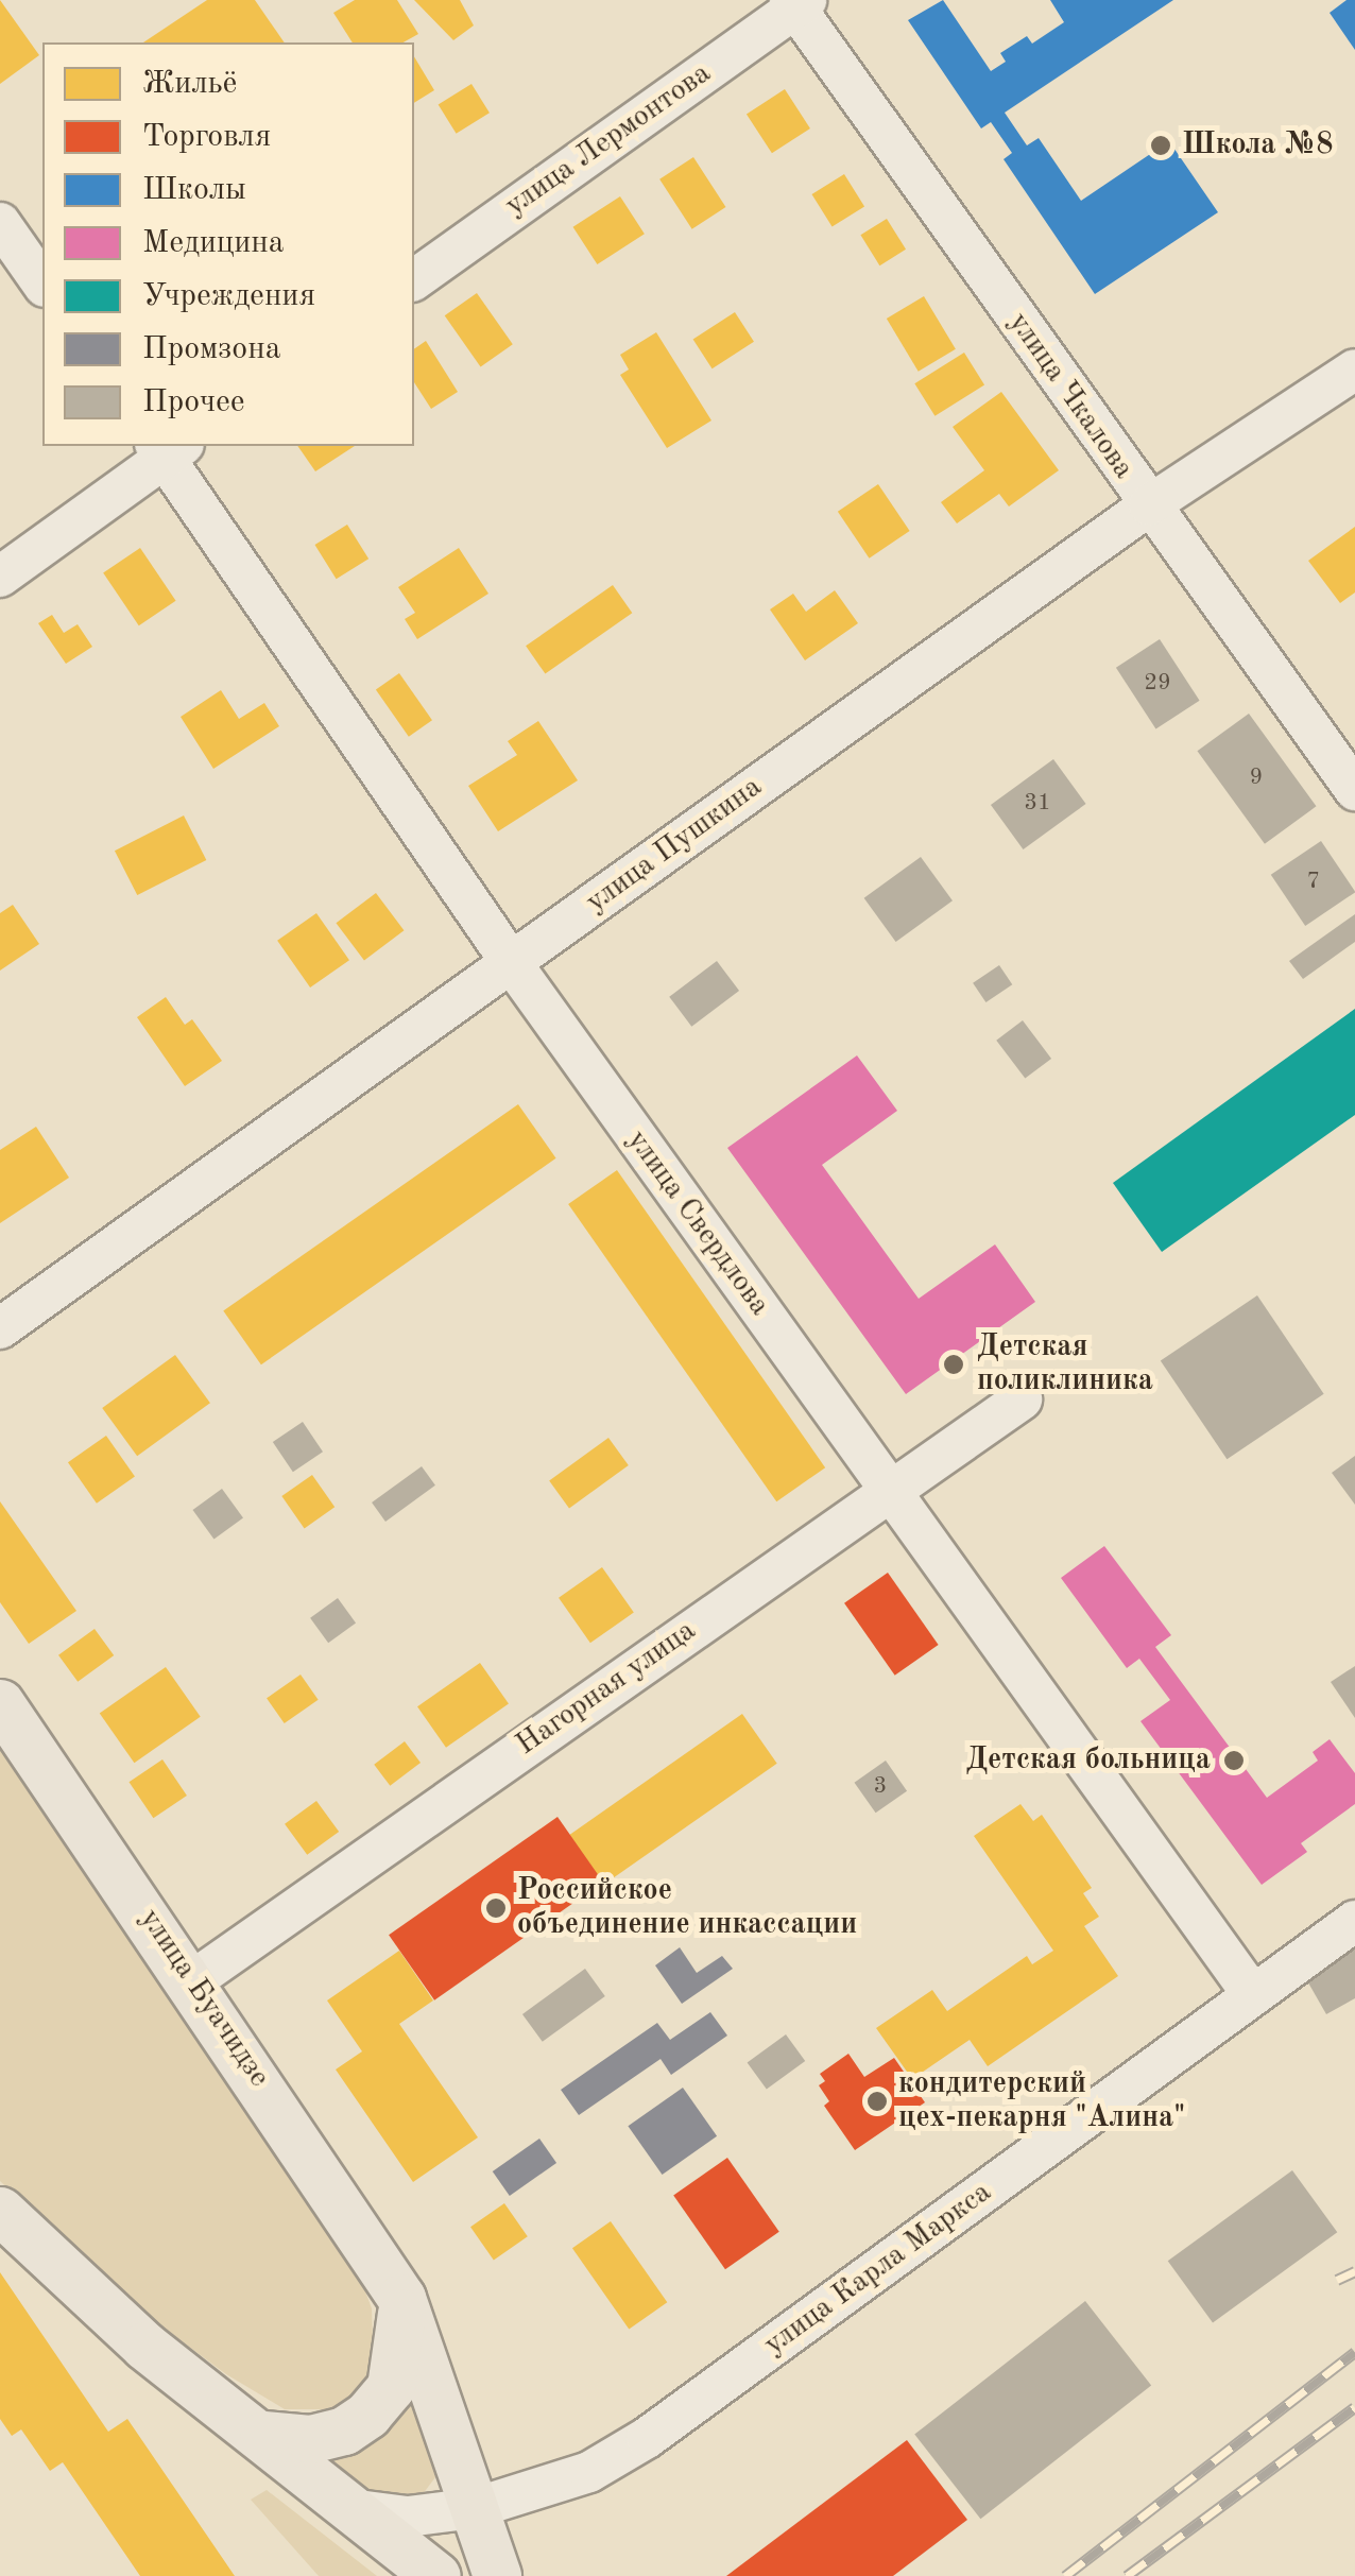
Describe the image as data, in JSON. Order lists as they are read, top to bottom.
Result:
{
  "streets": {
    "main road": ["улица Буачидзе"],
    "street": [
      "улица Лермонтова",
      "улица Чкалова",
      "улица Пушкина",
      "улица Свердлова",
      "Нагорная улица",
      "улица Карла Маркса"
    ]
  },
  "crossings": [
    ["улица Лермонтова", "улица Чкалова"],
    ["улица Чкалова", "улица Пушкина"],
    ["улица Пушкина", "улица Свердлова"],
    ["улица Свердлова", "Нагорная улица"],
    ["улица Свердлова", "улица Карла Маркса"],
    ["Нагорная улица", "улица Буачидзе"],
    ["улица Буачидзе", "улица Карла Маркса"]
  ],
  "places": [
    "Школа №8",
    "Детская поликлиника",
    "Детская больница",
    "Российское объединение инкассации",
    "кондитерский цех-пекарня \"Алина\""
  ],
  "house_numbers": [
    "29",
    "9",
    "31",
    "7",
    "3"
  ],
  "legend": [
    "Жильё",
    "Торговля",
    "Школы",
    "Медицина",
    "Учреждения",
    "Промзона",
    "Прочее"
  ]
}
